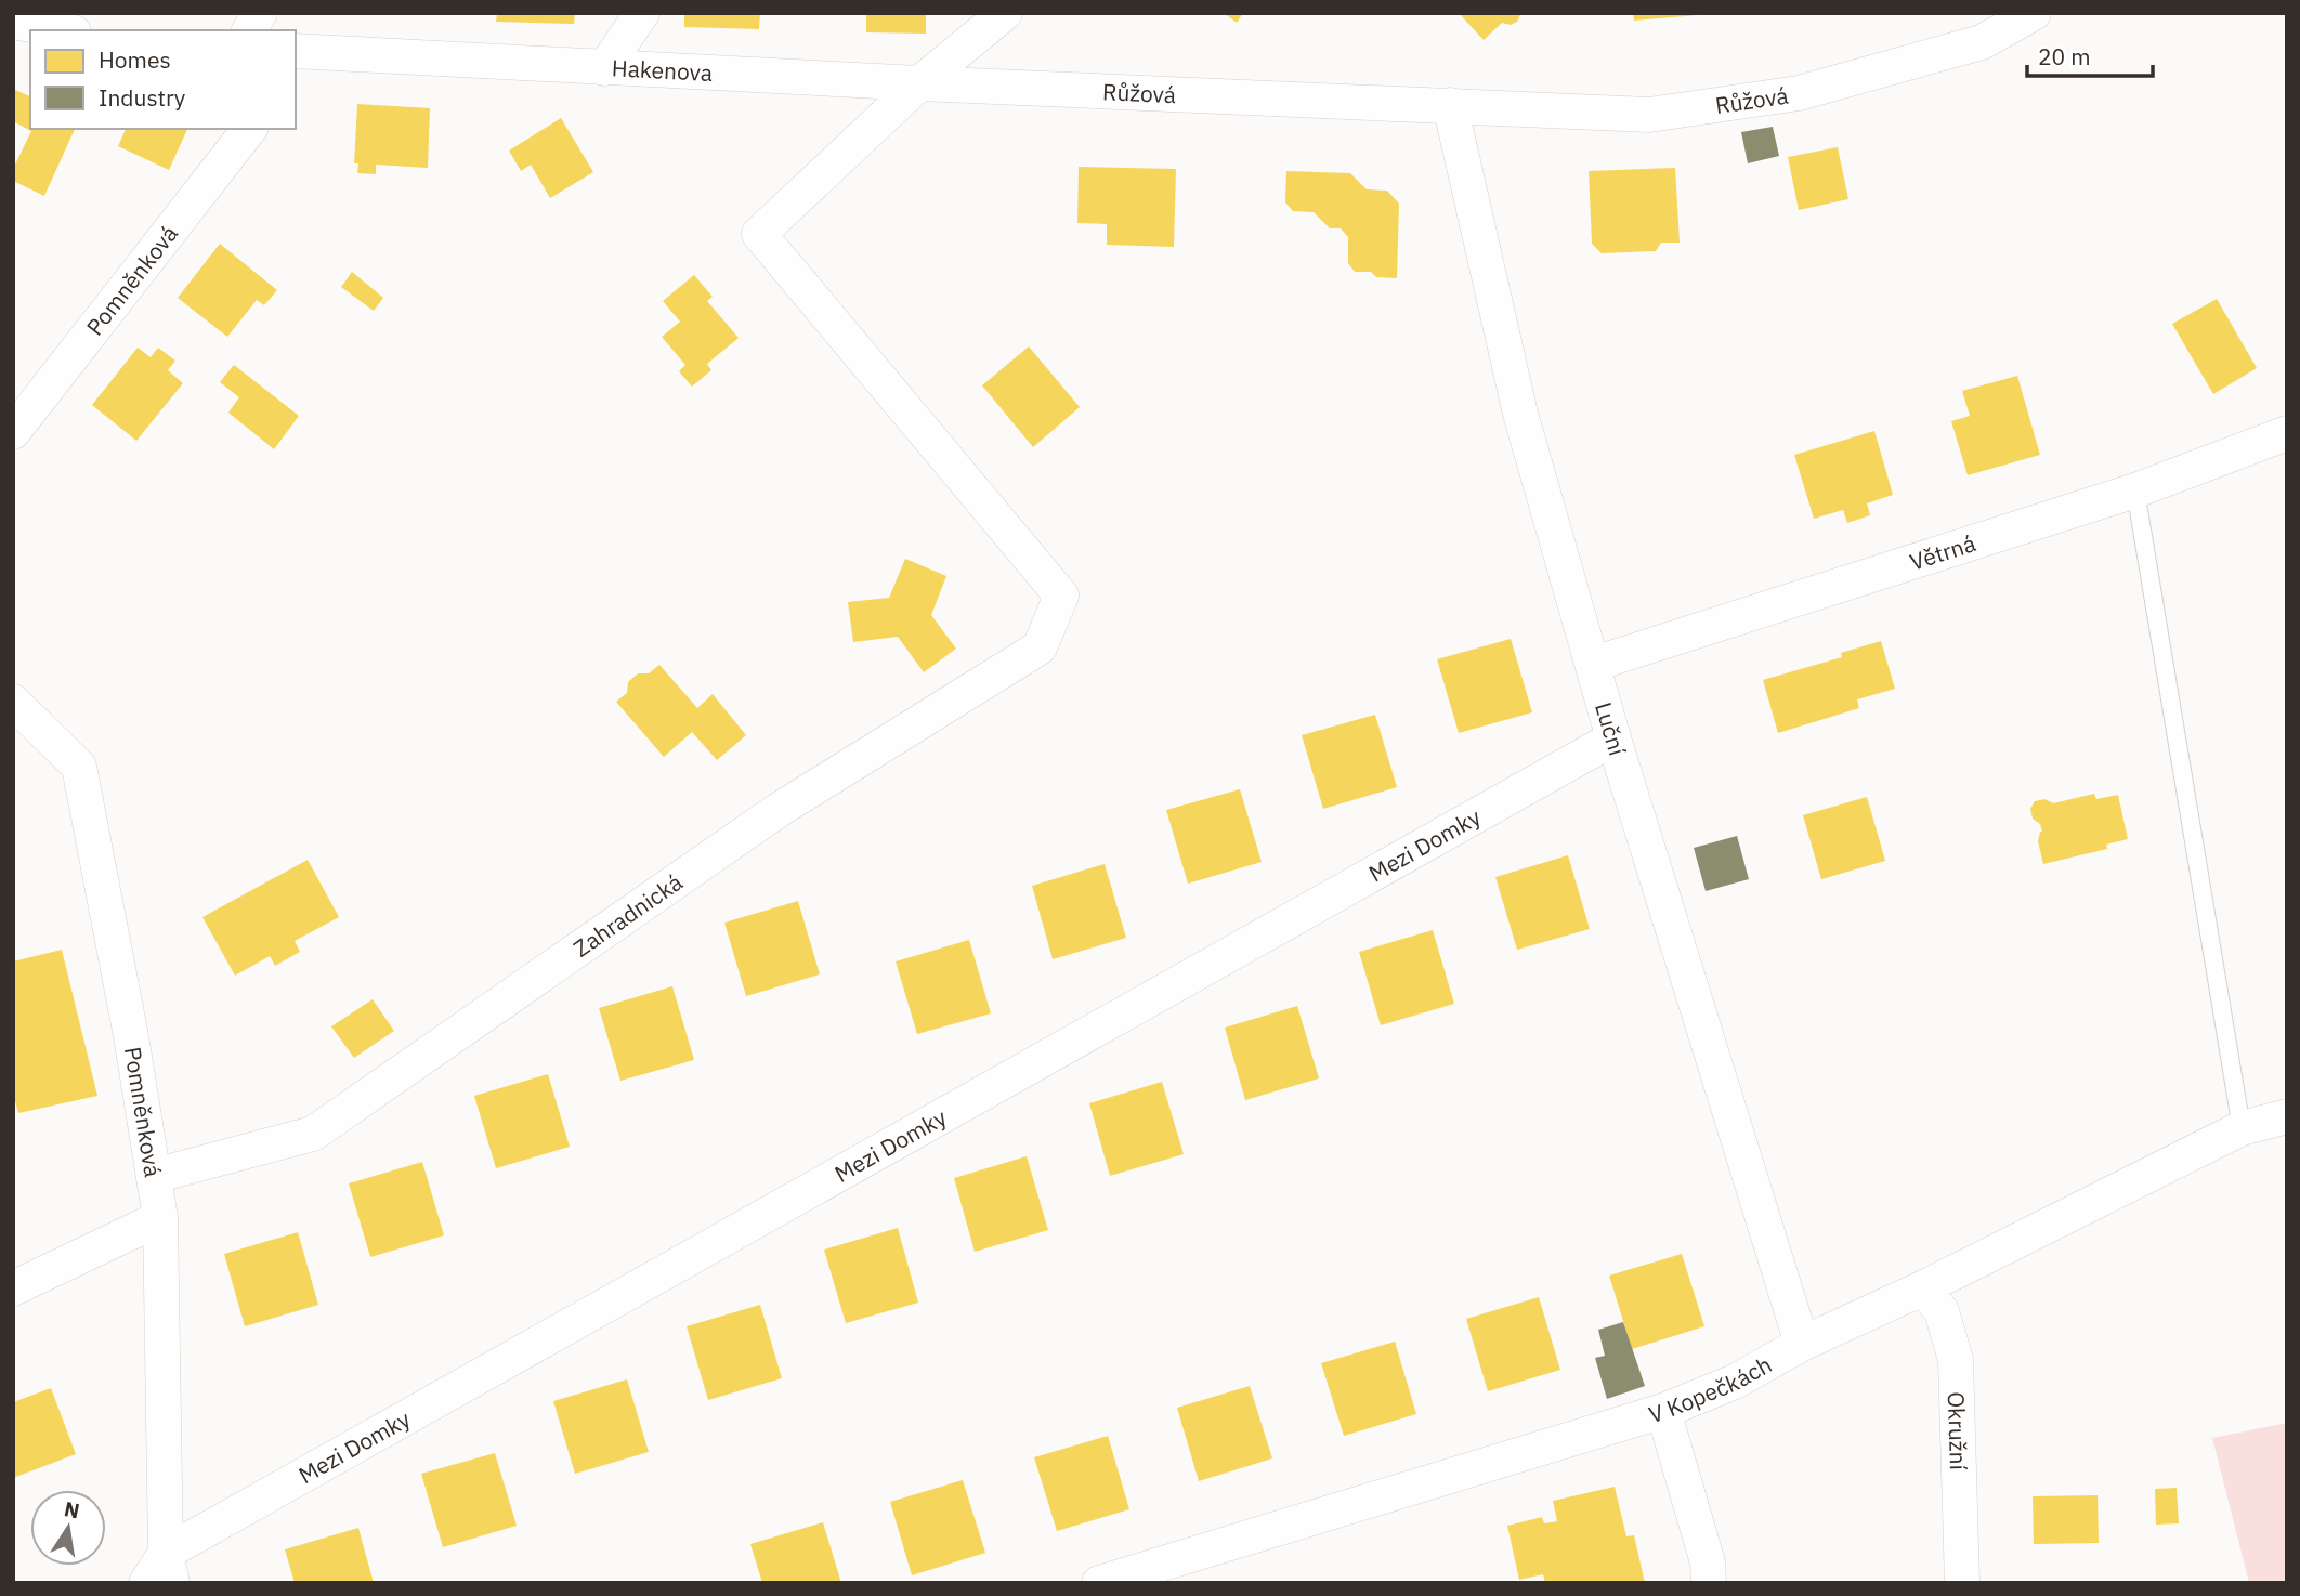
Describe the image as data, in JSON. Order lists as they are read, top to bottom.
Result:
{
  "streets": {
    "street": [
      "Hakenova",
      "Růžová",
      "Pomněnková",
      "Větrná",
      "Luční",
      "Mezi Domky",
      "Zahradnická",
      "V Kopečkách",
      "Okružní"
    ]
  },
  "crossings": [
    ["Hakenova", "Růžová"],
    ["Hakenova", "Zahradnická"],
    ["Růžová", "Luční"],
    ["Růžová", "Zahradnická"],
    ["Pomněnková", "Mezi Domky"],
    ["Pomněnková", "Zahradnická"],
    ["Větrná", "Luční"],
    ["Luční", "Mezi Domky"],
    ["Luční", "V Kopečkách"],
    ["V Kopečkách", "Okružní"]
  ],
  "legend": ["Homes", "Industry"],
  "scale_bar": "20 m",
  "north": "top"
}
